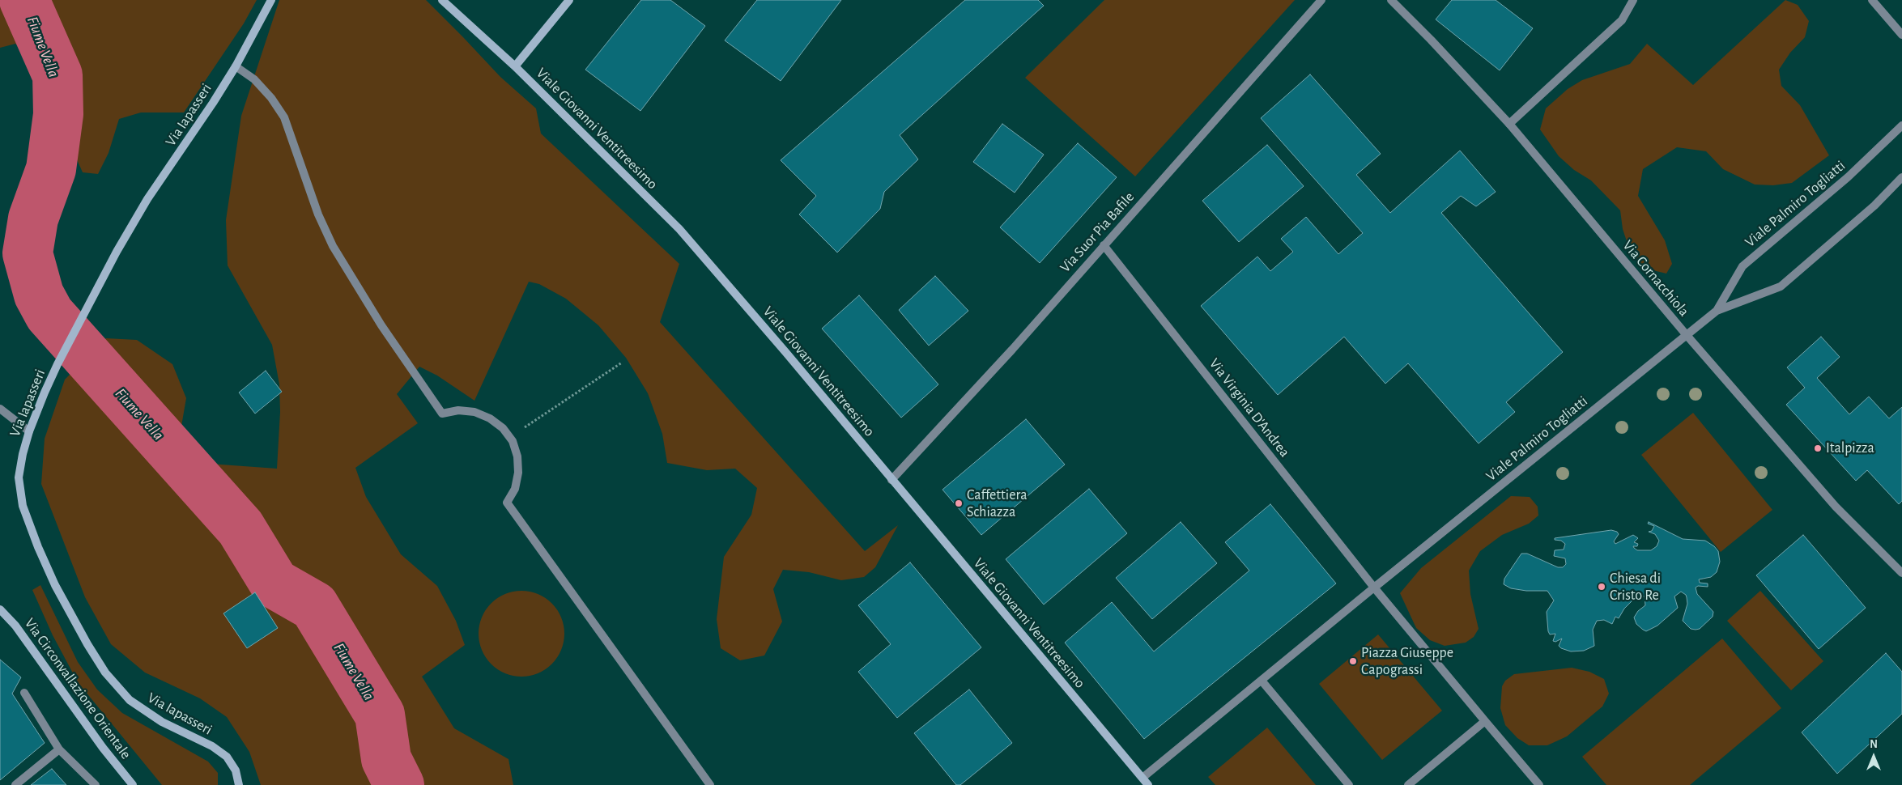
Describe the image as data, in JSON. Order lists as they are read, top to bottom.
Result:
{
  "streets": {
    "street": [
      "Via Iapasseri",
      "Viale Giovanni Ventitreesimo",
      "Viale Palmiro Togliatti",
      "Via Suor Pia Bafile",
      "Via Cornacchiola",
      "Via Virginia D'Andrea",
      "Via Circonvallazione Orientale"
    ]
  },
  "crossings": [
    ["Viale Giovanni Ventitreesimo", "Via Suor Pia Bafile"],
    ["Viale Palmiro Togliatti", "Via Cornacchiola"],
    ["Viale Palmiro Togliatti", "Via Virginia D'Andrea"],
    ["Via Suor Pia Bafile", "Via Virginia D'Andrea"]
  ],
  "water": ["Fiume Vella"],
  "places": [
    "Italpizza",
    "Caffettiera Schiazza",
    "Chiesa di Cristo Re",
    "Piazza Giuseppe Capograssi"
  ],
  "north": "top"
}
